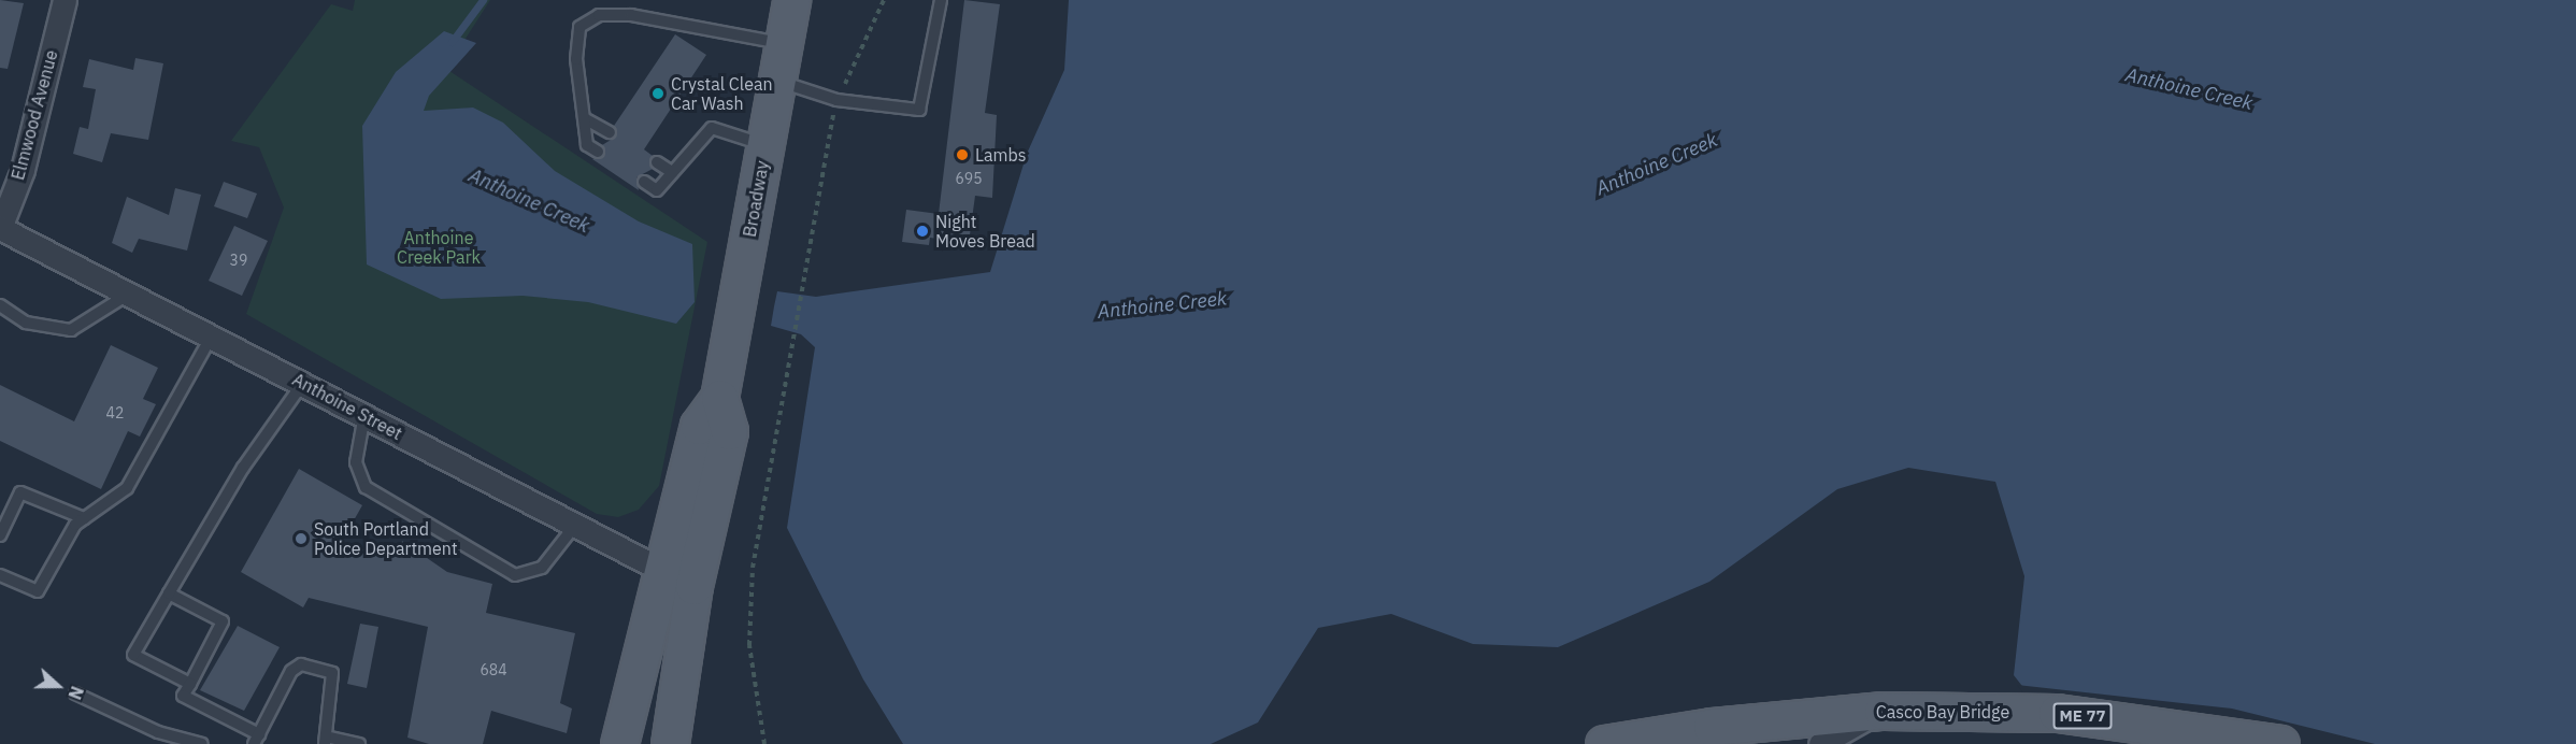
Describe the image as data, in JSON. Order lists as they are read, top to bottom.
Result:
{
  "streets": {
    "main road": ["Broadway", "Casco Bay Bridge", "ME 77"],
    "street": ["Elmwood Avenue", "Anthoine Street"]
  },
  "crossings": [
    ["Elmwood Avenue", "Anthoine Street"],
    ["Broadway", "Anthoine Street"]
  ],
  "water": ["Anthoine Creek"],
  "parks": ["Anthoine Creek Park"],
  "places": [
    "Crystal Clean Car Wash",
    "Lambs",
    "Night Moves Bread",
    "South Portland Police Department"
  ],
  "house_numbers": [
    "695",
    "39",
    "42",
    "684"
  ],
  "north": "right"
}
